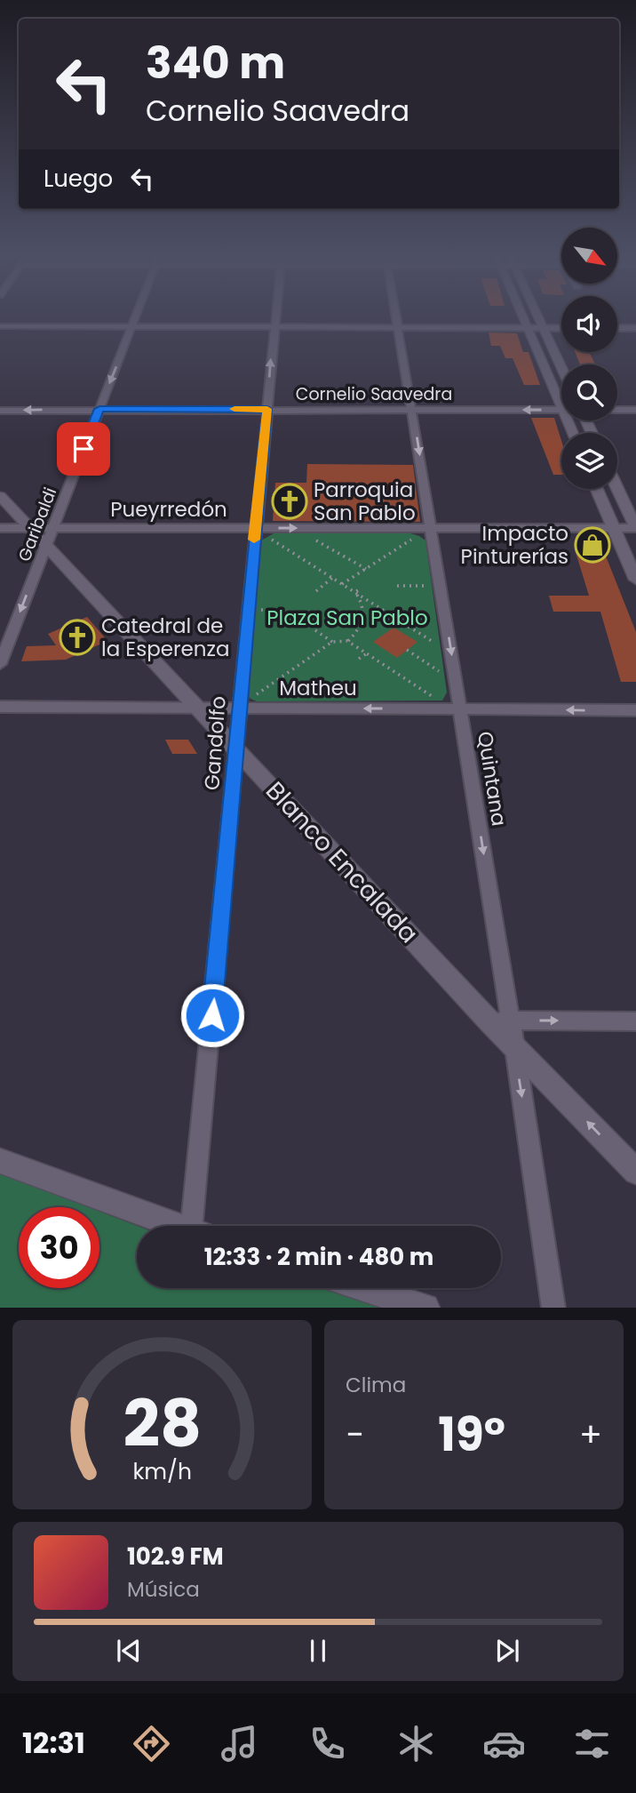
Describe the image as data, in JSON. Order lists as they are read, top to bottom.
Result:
{
  "streets": {
    "main road": ["Blanco Encalada"],
    "street": [
      "Cornelio Saavedra",
      "Pueyrredón",
      "Garibaldi",
      "Matheu",
      "Gandolfo",
      "Quintana"
    ]
  },
  "crossings": [
    ["Cornelio Saavedra", "Garibaldi"],
    ["Cornelio Saavedra", "Gandolfo"],
    ["Cornelio Saavedra", "Quintana"],
    ["Pueyrredón", "Garibaldi"],
    ["Pueyrredón", "Gandolfo"],
    ["Pueyrredón", "Quintana"],
    ["Pueyrredón", "Blanco Encalada"],
    ["Garibaldi", "Blanco Encalada"],
    ["Matheu", "Gandolfo"],
    ["Matheu", "Quintana"],
    ["Matheu", "Blanco Encalada"],
    ["Gandolfo", "Blanco Encalada"],
    ["Quintana", "Blanco Encalada"]
  ],
  "one_way": ["Garibaldi", "Matheu", "Quintana"],
  "parks": ["Plaza San Pablo"],
  "places": {
    "church": ["Parroquia San Pablo", "Catedral de la Esperenza"],
    "shop": ["Impacto Pinturerías"]
  },
  "north": "bottom right",
  "page": {
    "turn": ["340 m", "Cornelio Saavedra"],
    "then": "Luego",
    "limit": "30",
    "trip": "12:33 · 2 min · 480 m",
    "tile": "Clima",
    "heat": ["−", "19°", "+"],
    "song": ["102.9 FM", "Música"],
    "tabs": "12:31",
    "gauge": ["28", "km/h"]
  }
}
